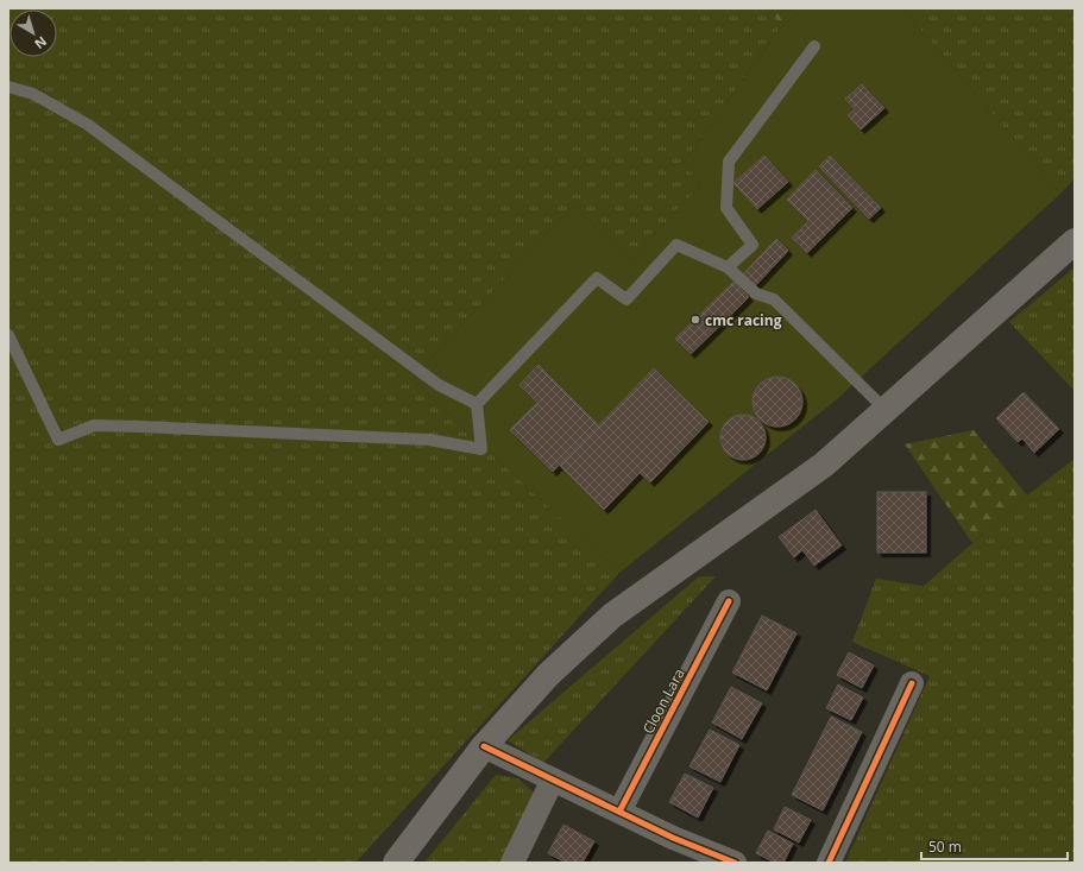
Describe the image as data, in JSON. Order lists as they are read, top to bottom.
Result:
{
  "streets": {
    "street": ["Cloon Lara"]
  },
  "places": ["cmc racing"],
  "scale_bar": "50 m",
  "north": "bottom right"
}
